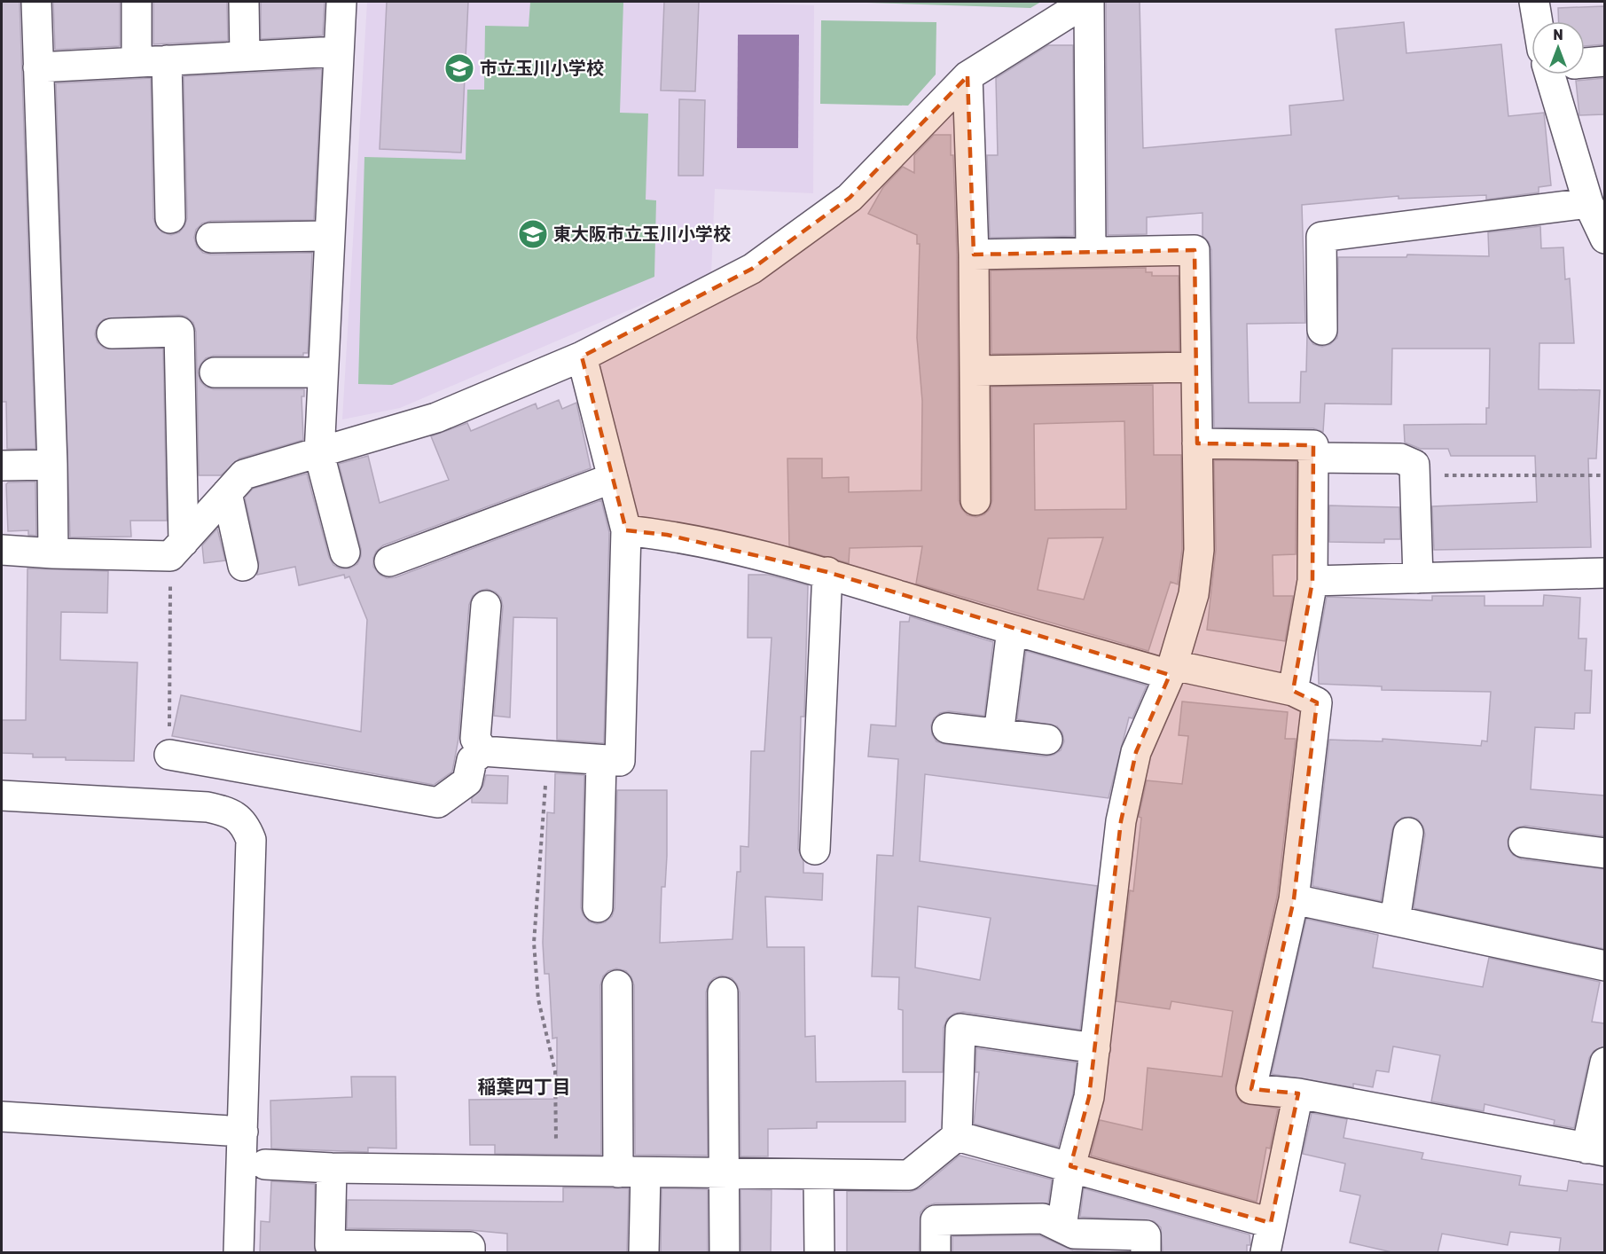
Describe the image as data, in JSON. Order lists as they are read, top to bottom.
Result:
{
  "districts": ["稲葉四丁目"],
  "places": {
    "school or university": ["市立玉川小学校", "東大阪市立玉川小学校"]
  },
  "north": "top"
}
